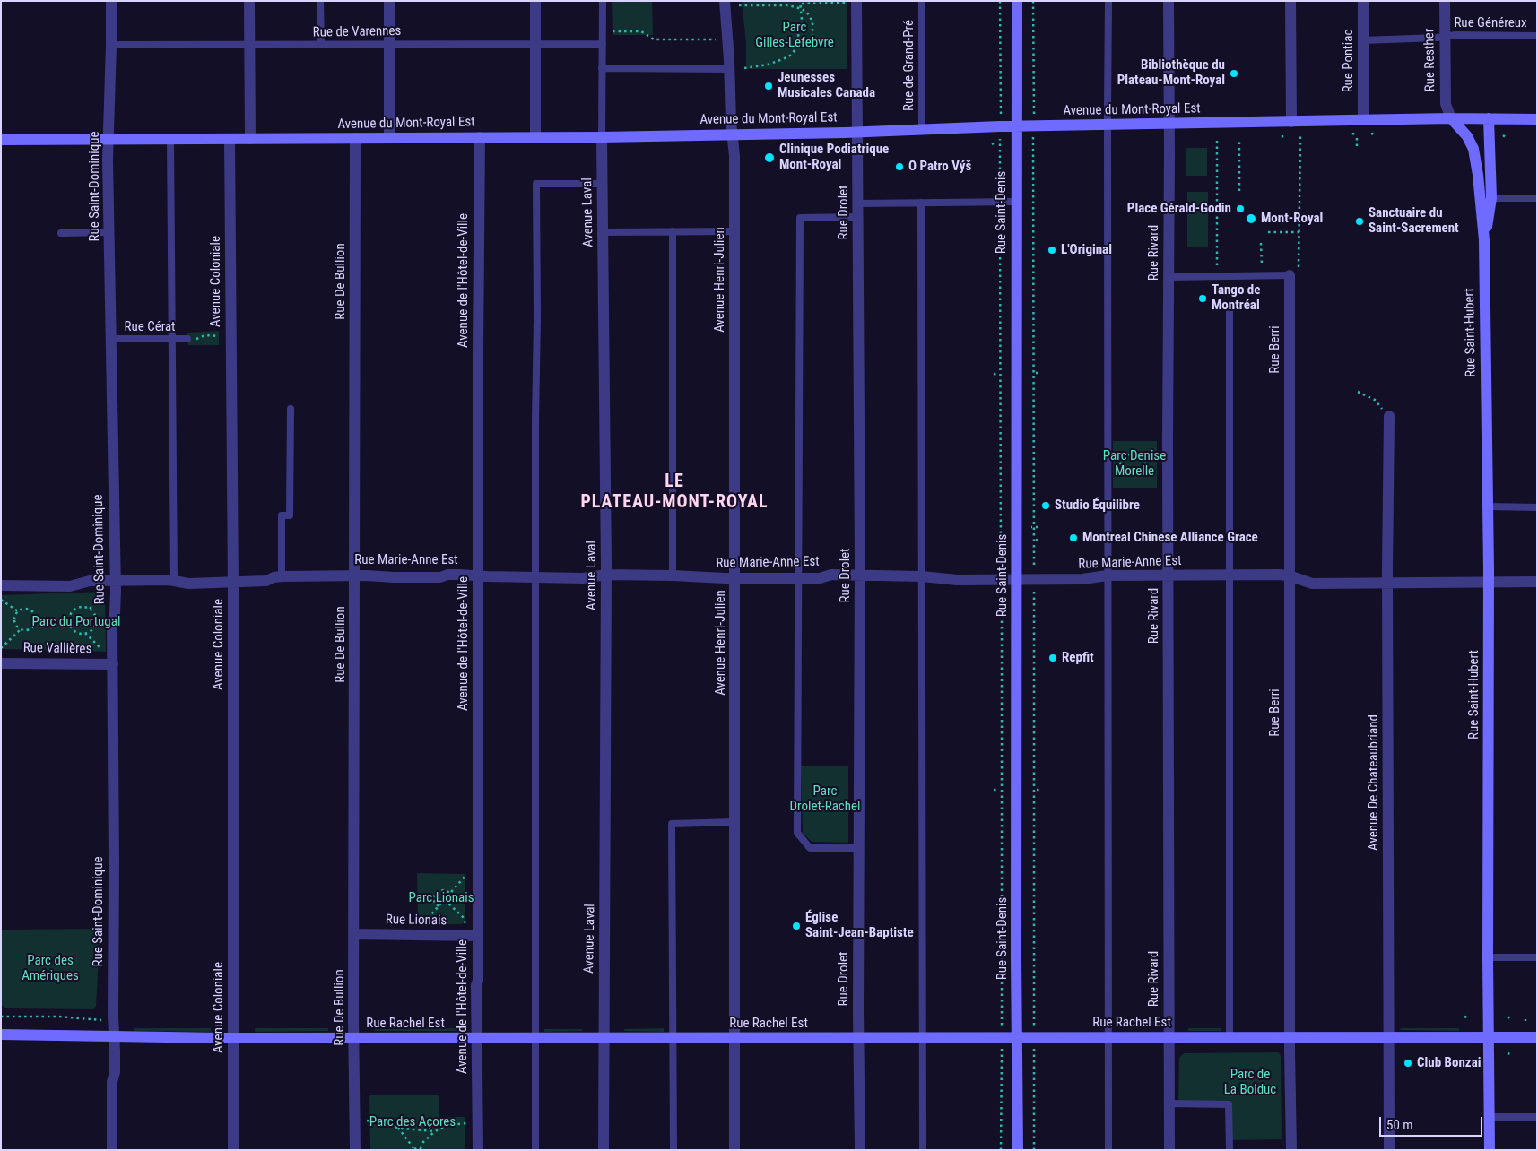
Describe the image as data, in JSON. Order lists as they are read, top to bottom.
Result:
{
  "streets": {
    "main road": [
      "Avenue du Mont-Royal Est",
      "Rue Saint-Denis",
      "Rue Saint-Hubert",
      "Rue Rachel Est"
    ],
    "street": [
      "Rue Resther",
      "Rue Pontiac",
      "Rue Saint-Dominique",
      "Avenue Laval",
      "Rue Drolet",
      "Rue Rivard",
      "Avenue Henri-Julien",
      "Avenue de l'Hôtel-de-Ville",
      "Avenue Coloniale",
      "Rue De Bullion",
      "Rue Berri",
      "Rue Marie-Anne Est",
      "Rue Vallières",
      "Avenue De Chateaubriand",
      "Rue Lionais"
    ],
    "lane": [
      "Rue Généreux",
      "Rue de Varennes",
      "Rue de Grand-Pré",
      "Rue Cérat"
    ]
  },
  "crossings": [
    ["Rue Généreux", "Rue Resther"],
    ["Rue Généreux", "Rue Pontiac"],
    ["Rue de Varennes", "Rue Saint-Dominique"],
    ["Rue de Varennes", "Avenue Laval"],
    ["Rue Resther", "Avenue du Mont-Royal Est"],
    ["Rue Resther", "Rue Saint-Hubert"],
    ["Rue Pontiac", "Avenue du Mont-Royal Est"],
    ["Rue de Grand-Pré", "Avenue du Mont-Royal Est"],
    ["Avenue du Mont-Royal Est", "Rue Saint-Dominique"],
    ["Avenue du Mont-Royal Est", "Avenue Laval"],
    ["Avenue du Mont-Royal Est", "Rue Drolet"],
    ["Avenue du Mont-Royal Est", "Rue Saint-Denis"],
    ["Avenue du Mont-Royal Est", "Rue Rivard"],
    ["Avenue du Mont-Royal Est", "Avenue Henri-Julien"],
    ["Avenue du Mont-Royal Est", "Avenue de l'Hôtel-de-Ville"],
    ["Avenue du Mont-Royal Est", "Avenue Coloniale"],
    ["Avenue du Mont-Royal Est", "Rue De Bullion"],
    ["Avenue du Mont-Royal Est", "Rue Saint-Hubert"],
    ["Rue Saint-Dominique", "Rue Cérat"],
    ["Rue Saint-Dominique", "Rue Marie-Anne Est"],
    ["Rue Saint-Dominique", "Rue Vallières"],
    ["Rue Saint-Dominique", "Rue Rachel Est"],
    ["Avenue Laval", "Rue Marie-Anne Est"],
    ["Avenue Laval", "Rue Rachel Est"],
    ["Rue Drolet", "Rue Marie-Anne Est"],
    ["Rue Drolet", "Rue Rachel Est"],
    ["Rue Saint-Denis", "Rue Marie-Anne Est"],
    ["Rue Saint-Denis", "Rue Rachel Est"],
    ["Rue Rivard", "Rue Marie-Anne Est"],
    ["Rue Rivard", "Rue Rachel Est"],
    ["Avenue Henri-Julien", "Rue Marie-Anne Est"],
    ["Avenue Henri-Julien", "Rue Rachel Est"],
    ["Avenue de l'Hôtel-de-Ville", "Rue Marie-Anne Est"],
    ["Avenue de l'Hôtel-de-Ville", "Rue Lionais"],
    ["Avenue de l'Hôtel-de-Ville", "Rue Rachel Est"],
    ["Avenue Coloniale", "Rue Marie-Anne Est"],
    ["Avenue Coloniale", "Rue Rachel Est"],
    ["Rue De Bullion", "Rue Marie-Anne Est"],
    ["Rue De Bullion", "Rue Lionais"],
    ["Rue De Bullion", "Rue Rachel Est"],
    ["Rue Saint-Hubert", "Rue Marie-Anne Est"],
    ["Rue Saint-Hubert", "Rue Rachel Est"],
    ["Rue Berri", "Rue Marie-Anne Est"],
    ["Rue Berri", "Rue Rachel Est"],
    ["Rue Marie-Anne Est", "Avenue De Chateaubriand"],
    ["Avenue De Chateaubriand", "Rue Rachel Est"]
  ],
  "districts": ["LE PLATEAU-MONT-ROYAL"],
  "parks": [
    "Parc Gilles-Lefebvre",
    "Parc Denise Morelle",
    "Parc du Portugal",
    "Parc Drolet-Rachel",
    "Parc Lionais",
    "Parc des Amériques",
    "Parc de La Bolduc",
    "Parc des Açores"
  ],
  "places": [
    "Bibliothèque du Plateau-Mont-Royal",
    "Jeunesses Musicales Canada",
    "Clinique Podiatrique Mont-Royal",
    "O Patro Výš",
    "Place Gérald-Godin",
    "Mont-Royal",
    "Sanctuaire du Saint-Sacrement",
    "L'Original",
    "Tango de Montréal",
    "Studio Équilibre",
    "Montreal Chinese Alliance Grace",
    "Repfit",
    "Église Saint-Jean-Baptiste",
    "Club Bonzai"
  ],
  "scale_bar": "50 m"
}
